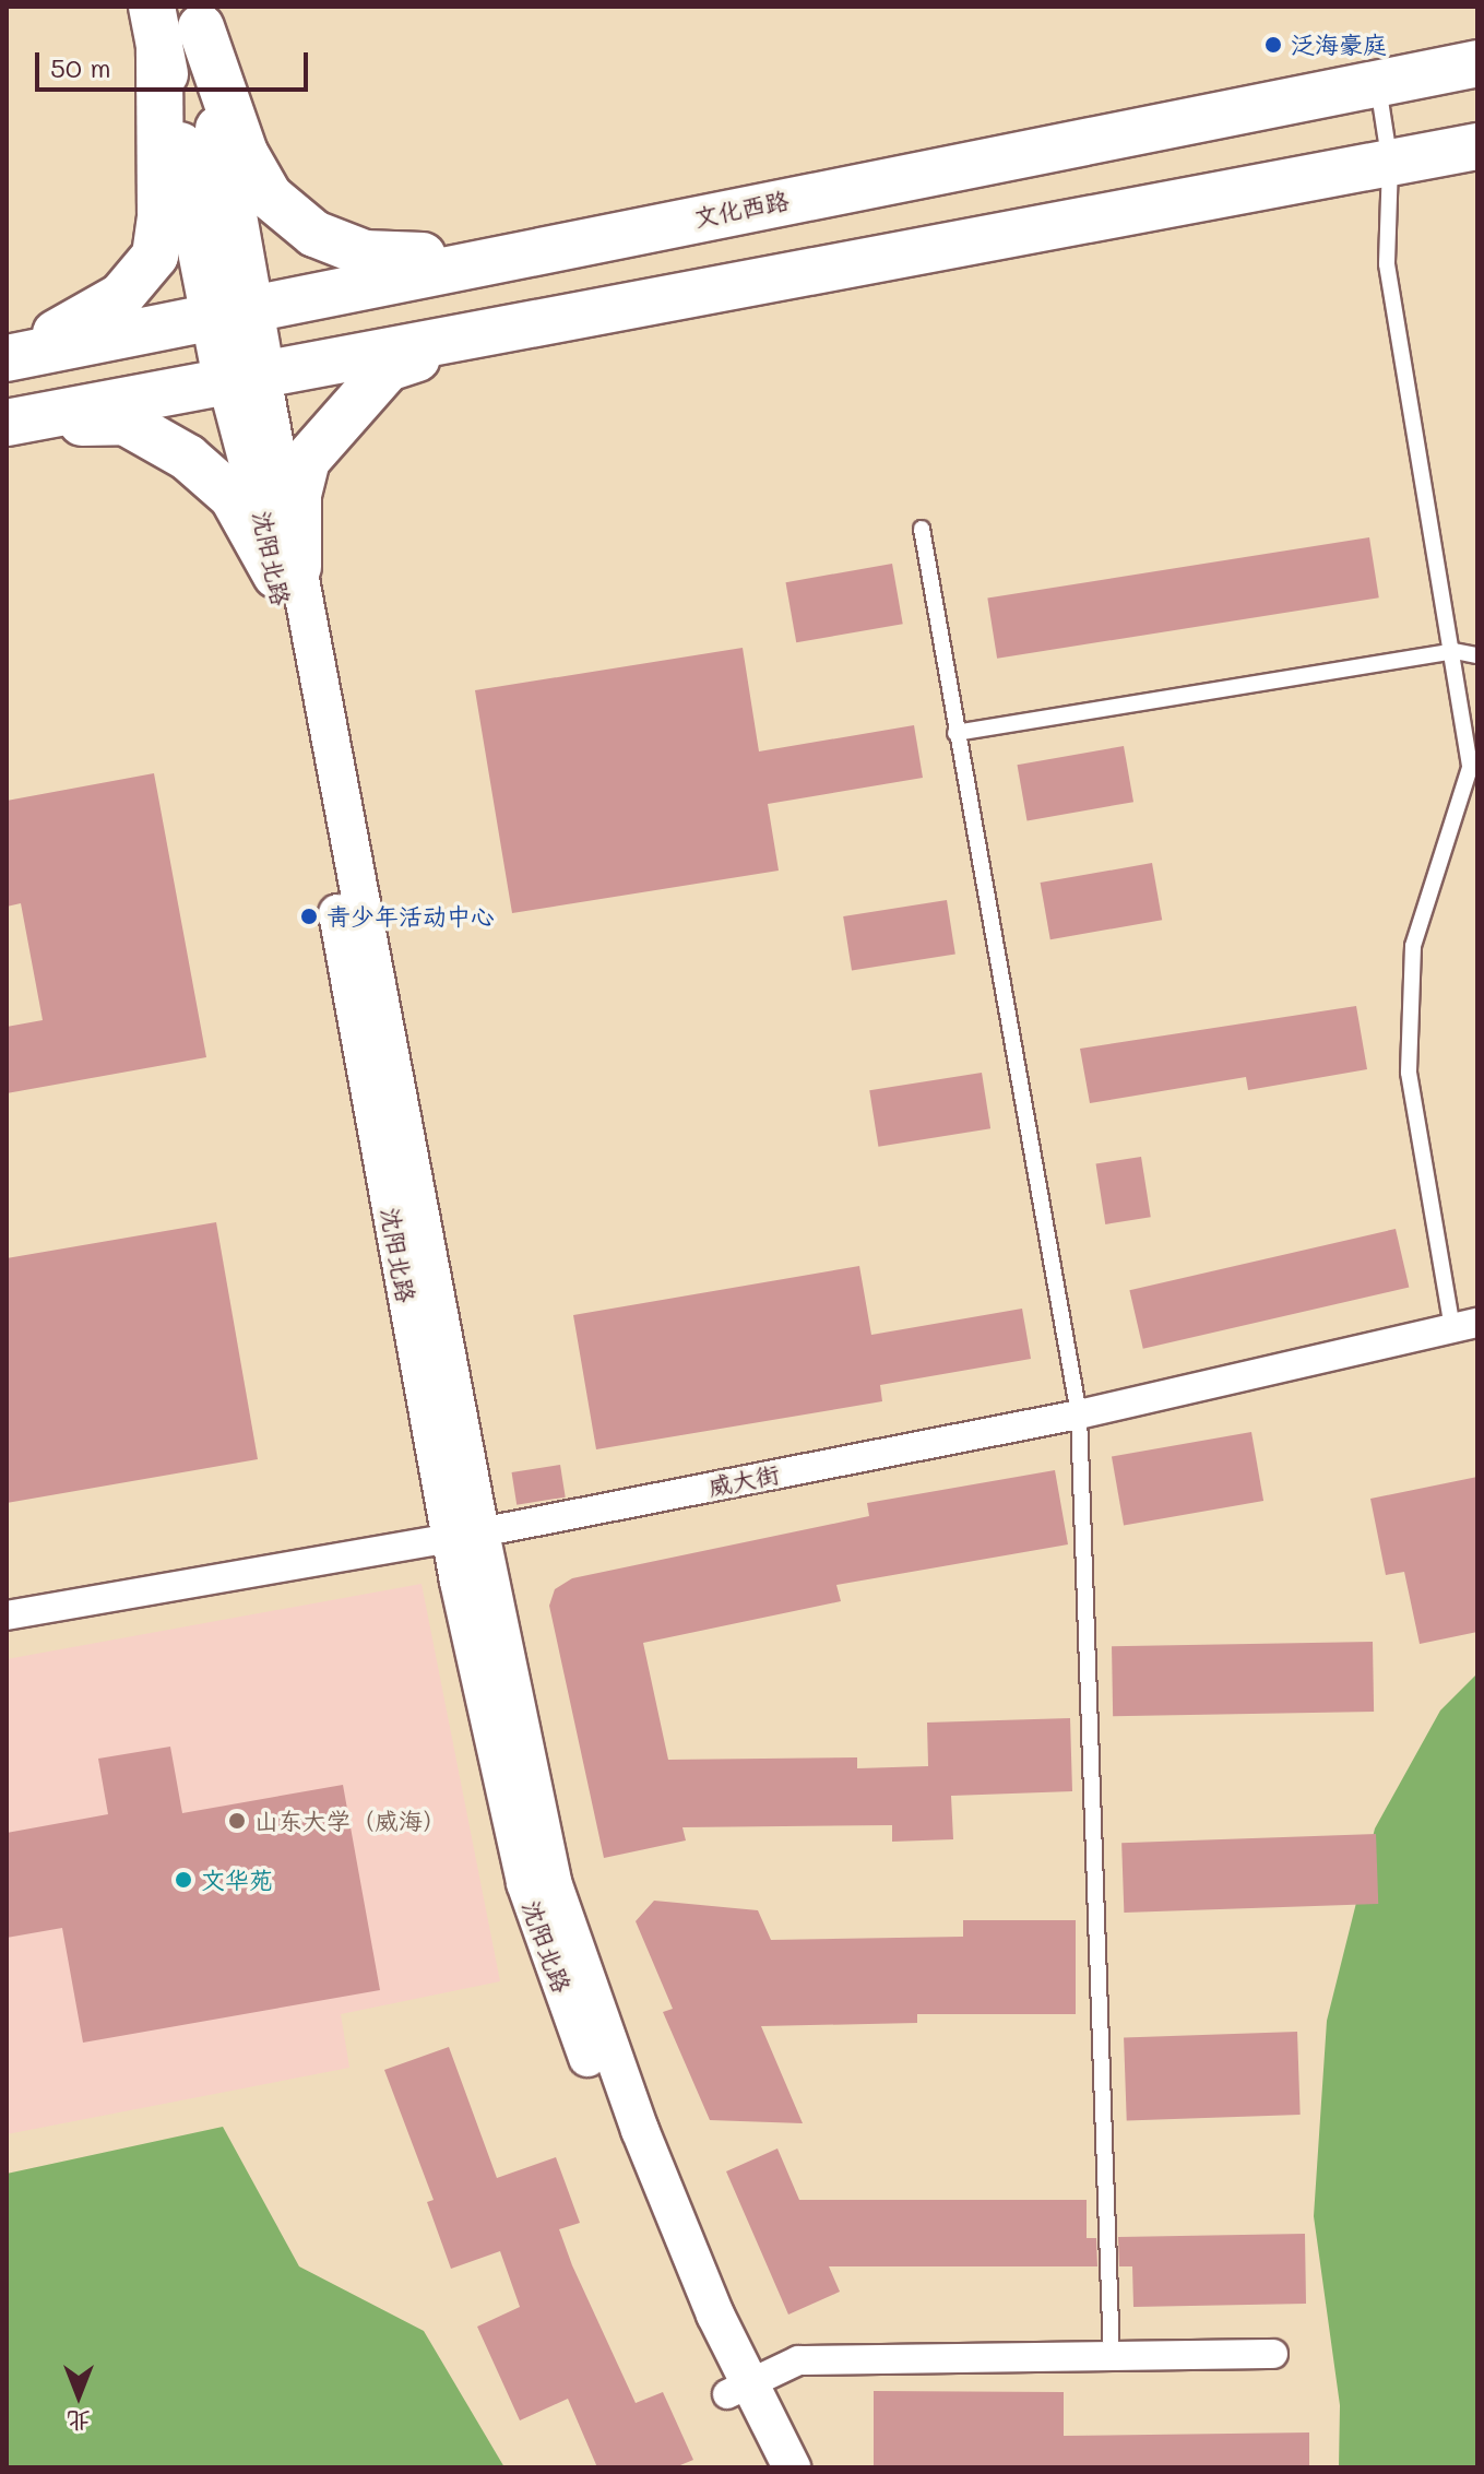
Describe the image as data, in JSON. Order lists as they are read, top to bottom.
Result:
{
  "streets": {
    "main road": ["文化西路", "沈阳北路"],
    "street": ["威大街"]
  },
  "crossings": [
    ["文化西路", "沈阳北路"],
    ["沈阳北路", "威大街"]
  ],
  "places": [
    "泛海豪庭",
    "青少年活动中心",
    "山东大学（威海）",
    "文华苑"
  ],
  "scale_bar": "50 m",
  "north": "bottom"
}
